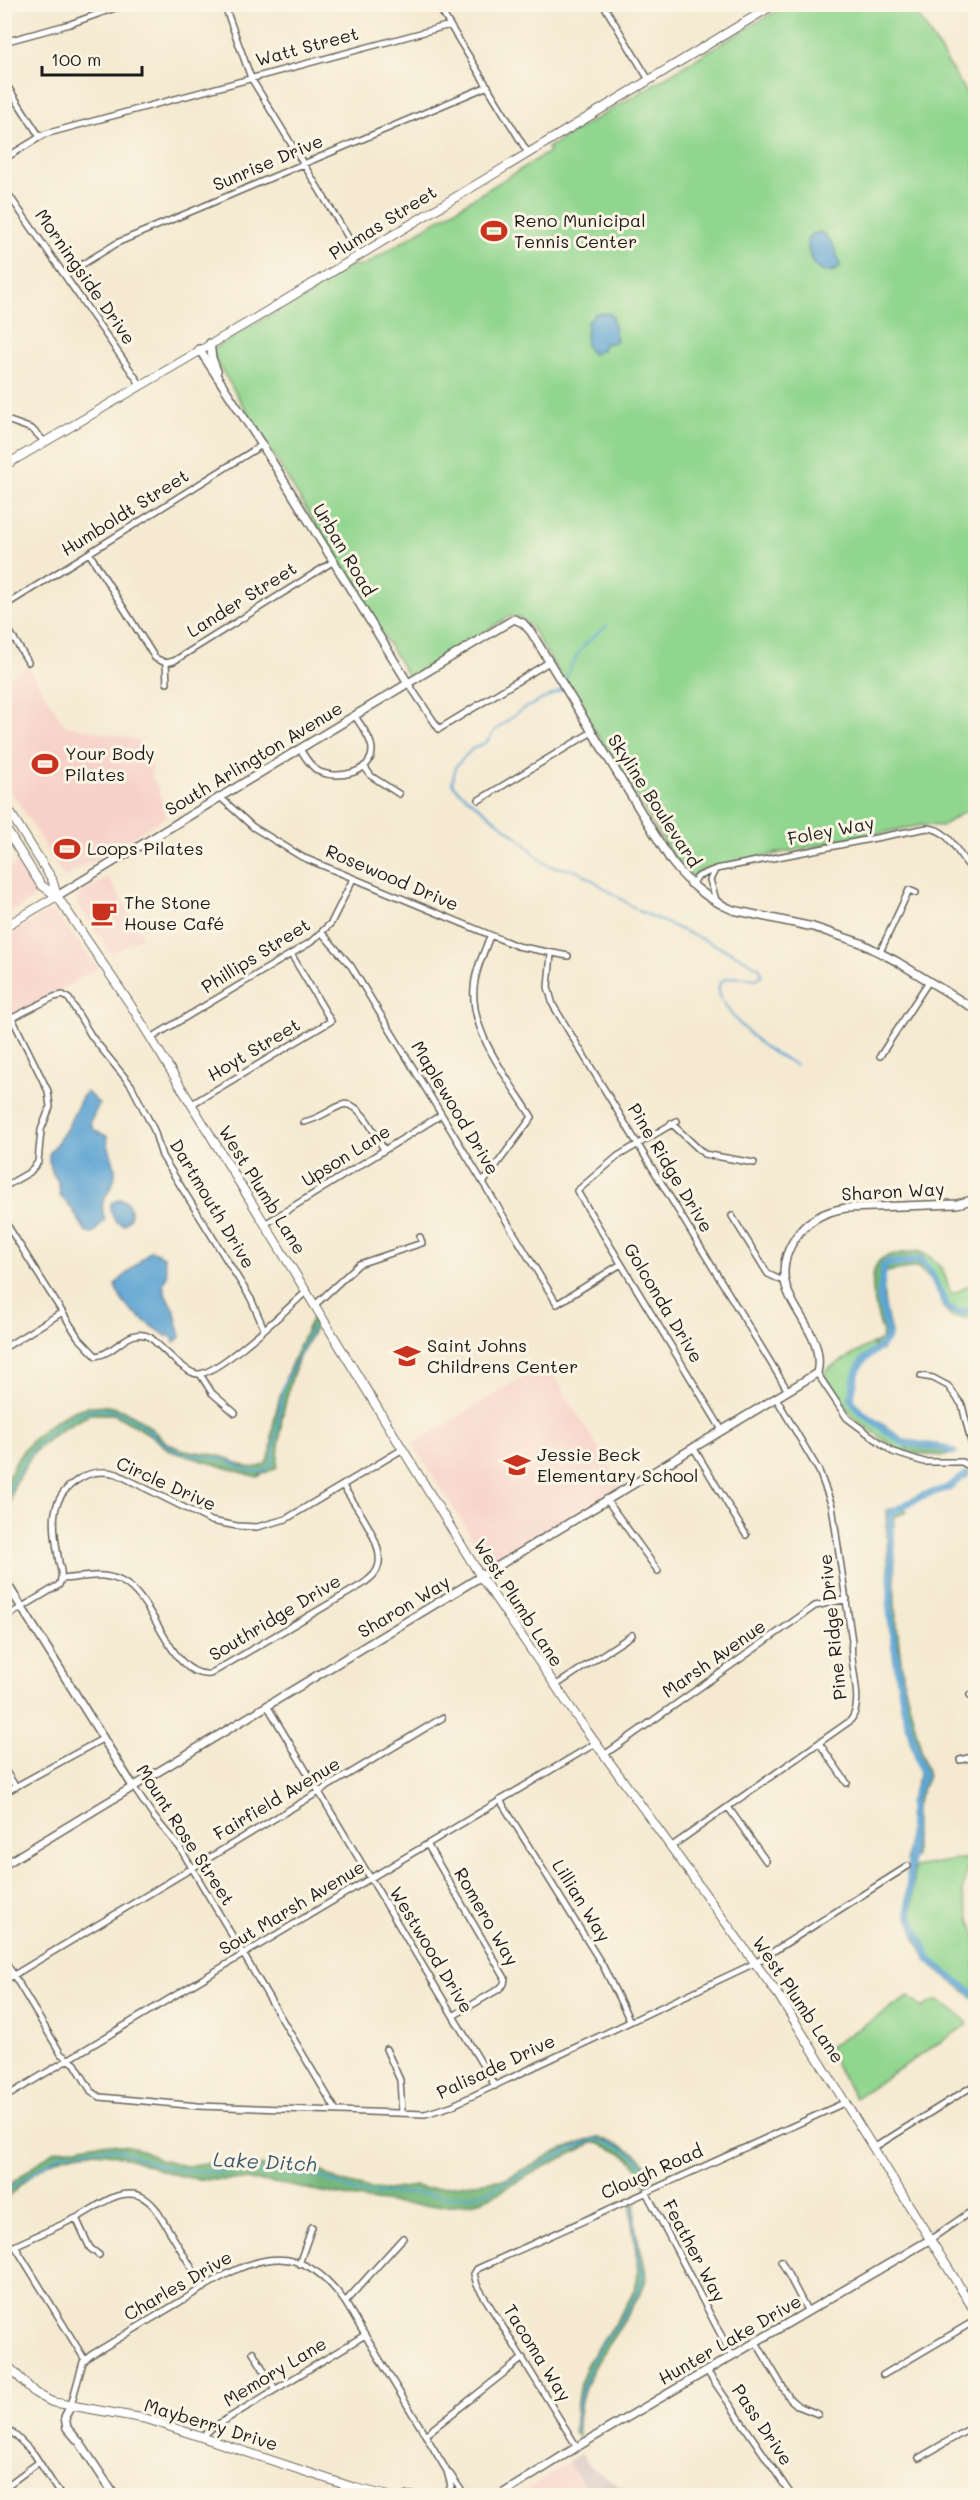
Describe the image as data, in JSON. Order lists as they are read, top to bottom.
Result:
{
  "streets": {
    "main road": [
      "Plumas Street",
      "South Arlington Avenue",
      "West Plumb Lane",
      "Mayberry Drive"
    ],
    "street": [
      "Watt Street",
      "Sunrise Drive",
      "Morningside Drive",
      "Humboldt Street",
      "Urban Road",
      "Lander Street",
      "Skyline Boulevard",
      "Foley Way",
      "Rosewood Drive",
      "Phillips Street",
      "Hoyt Street",
      "Maplewood Drive",
      "Upson Lane",
      "Pine Ridge Drive",
      "Sharon Way",
      "Dartmouth Drive",
      "Golconda Drive",
      "Circle Drive",
      "Southridge Drive",
      "Marsh Avenue",
      "Fairfield Avenue",
      "Mount Rose Street",
      "Lillian Way",
      "Sout Marsh Avenue",
      "Romero Way",
      "Westwood Drive",
      "Palisade Drive",
      "Clough Road",
      "Feather Way",
      "Charles Drive",
      "Hunter Lake Drive",
      "Tacoma Way",
      "Memory Lane",
      "Pass Drive"
    ]
  },
  "crossings": [
    ["Sunrise Drive", "Morningside Drive"],
    ["Plumas Street", "Morningside Drive"],
    ["Plumas Street", "Urban Road"],
    ["Humboldt Street", "Urban Road"],
    ["Urban Road", "Lander Street"],
    ["Urban Road", "South Arlington Avenue"],
    ["Urban Road", "Skyline Boulevard"],
    ["South Arlington Avenue", "Skyline Boulevard"],
    ["South Arlington Avenue", "Rosewood Drive"],
    ["South Arlington Avenue", "West Plumb Lane"],
    ["Skyline Boulevard", "Foley Way"],
    ["Rosewood Drive", "Phillips Street"],
    ["Rosewood Drive", "Pine Ridge Drive"],
    ["Phillips Street", "Hoyt Street"],
    ["Phillips Street", "Maplewood Drive"],
    ["Phillips Street", "West Plumb Lane"],
    ["Hoyt Street", "West Plumb Lane"],
    ["Maplewood Drive", "Upson Lane"],
    ["Maplewood Drive", "Golconda Drive"],
    ["Upson Lane", "West Plumb Lane"],
    ["Pine Ridge Drive", "West Plumb Lane"],
    ["Pine Ridge Drive", "Sharon Way"],
    ["Pine Ridge Drive", "Golconda Drive"],
    ["Pine Ridge Drive", "Marsh Avenue"],
    ["West Plumb Lane", "Sharon Way"],
    ["West Plumb Lane", "Circle Drive"],
    ["West Plumb Lane", "Marsh Avenue"],
    ["West Plumb Lane", "Sout Marsh Avenue"],
    ["West Plumb Lane", "Palisade Drive"],
    ["West Plumb Lane", "Clough Road"],
    ["West Plumb Lane", "Hunter Lake Drive"],
    ["Sharon Way", "Golconda Drive"],
    ["Sharon Way", "Mount Rose Street"],
    ["Sharon Way", "Westwood Drive"],
    ["Circle Drive", "Southridge Drive"],
    ["Fairfield Avenue", "Mount Rose Street"],
    ["Fairfield Avenue", "Westwood Drive"],
    ["Fairfield Avenue", "Palisade Drive"],
    ["Mount Rose Street", "Sout Marsh Avenue"],
    ["Mount Rose Street", "Palisade Drive"],
    ["Lillian Way", "Sout Marsh Avenue"],
    ["Lillian Way", "Palisade Drive"],
    ["Sout Marsh Avenue", "Romero Way"],
    ["Sout Marsh Avenue", "Westwood Drive"],
    ["Sout Marsh Avenue", "Palisade Drive"],
    ["Romero Way", "Westwood Drive"],
    ["Westwood Drive", "Palisade Drive"],
    ["Clough Road", "Feather Way"],
    ["Clough Road", "Tacoma Way"],
    ["Feather Way", "Hunter Lake Drive"],
    ["Charles Drive", "Memory Lane"],
    ["Hunter Lake Drive", "Tacoma Way"],
    ["Hunter Lake Drive", "Pass Drive"],
    ["Memory Lane", "Mayberry Drive"]
  ],
  "water": ["Lake Ditch"],
  "places": {
    "sports": ["Reno Municipal Tennis Center", "Your Body Pilates", "Loops Pilates"],
    "cafe": ["The Stone House Café"],
    "school or university": ["Saint Johns Childrens Center", "Jessie Beck Elementary School"]
  },
  "scale_bar": "100 m"
}
